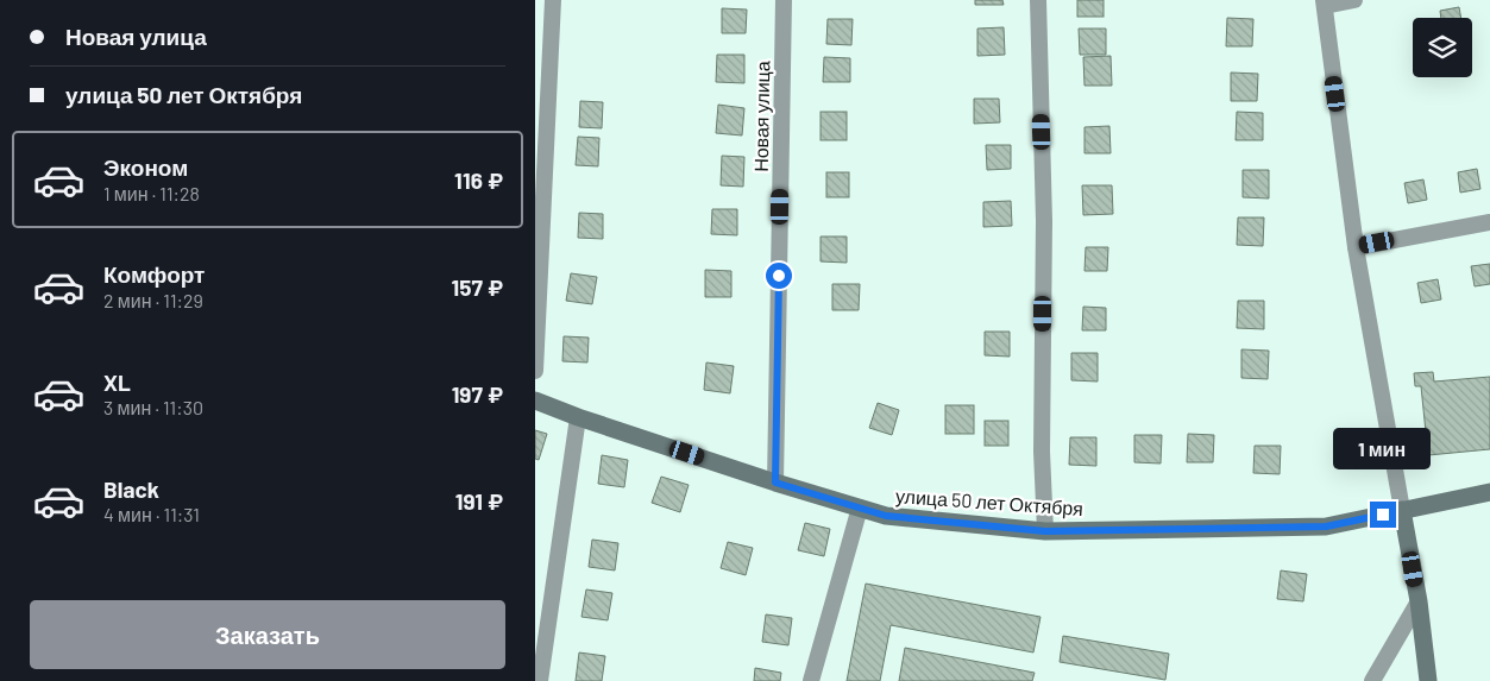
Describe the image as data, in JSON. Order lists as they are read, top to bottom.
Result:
{
  "streets": {
    "main road": ["улица 50 лет Октября"],
    "street": ["Новая улица"]
  },
  "crossings": [
    ["Новая улица", "улица 50 лет Октября"]
  ],
  "page": {
    "banner": ["Новая улица", "улица 50 лет Октября"],
    "list": [
      {
        "name": "Эконом",
        "note": "1 мин · 11:28",
        "value": "116 ₽"
      },
      {
        "name": "Комфорт",
        "note": "2 мин · 11:29",
        "value": "157 ₽"
      },
      {
        "name": "XL",
        "note": "3 мин · 11:30",
        "value": "197 ₽"
      },
      {
        "name": "Black",
        "note": "4 мин · 11:31",
        "value": "191 ₽"
      }
    ],
    "bubble": "1 мин",
    "buttons": "Заказать"
  }
}
